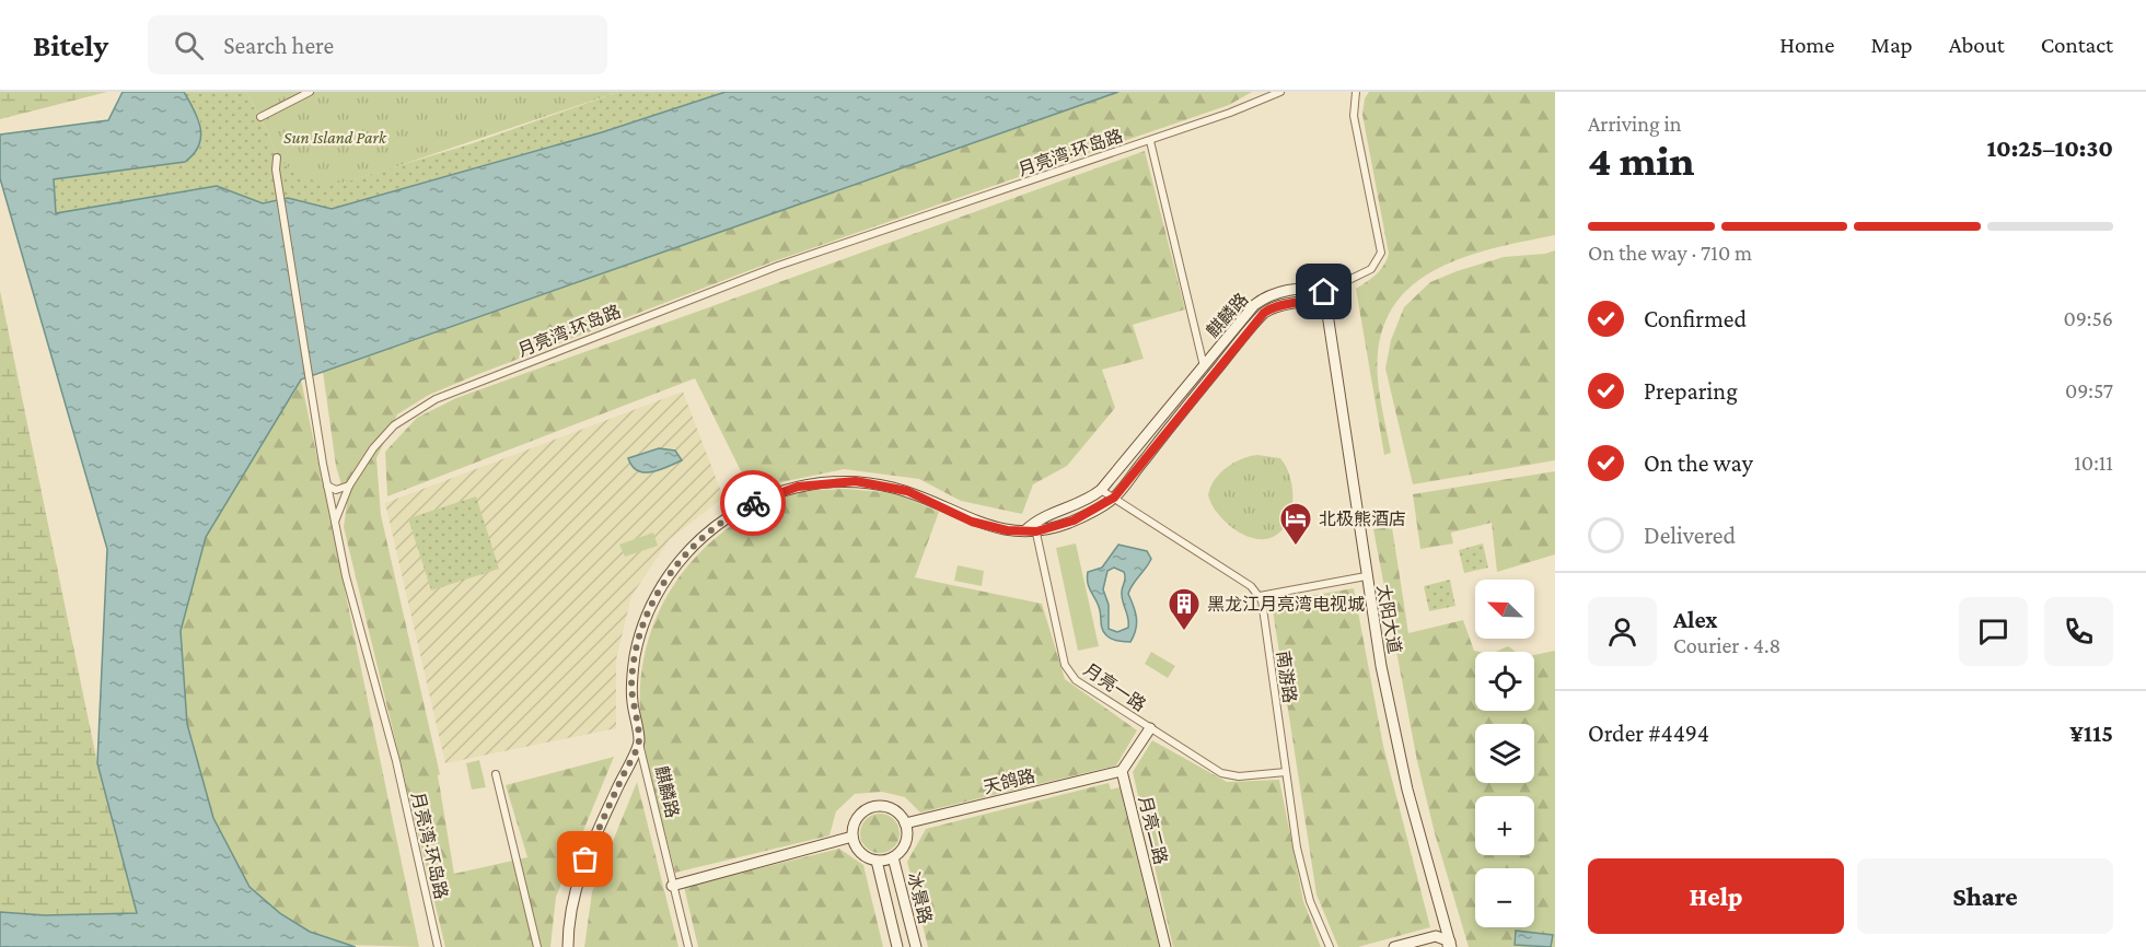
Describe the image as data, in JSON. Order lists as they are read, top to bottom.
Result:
{
  "streets": {
    "street": [
      "月亮湾·环岛路",
      "麒麟路",
      "太阳大道",
      "南游路",
      "月亮一路",
      "天鸽路",
      "月亮二路",
      "冰景路"
    ]
  },
  "crossings": [
    ["麒麟路", "太阳大道"],
    ["麒麟路", "月亮一路"],
    ["南游路", "月亮一路"],
    ["天鸽路", "月亮二路"],
    ["天鸽路", "冰景路"]
  ],
  "parks": ["Sun Island Park"],
  "places": {
    "hotel": ["北极熊酒店"],
    "building": ["黑龙江月亮湾电视城"]
  },
  "north": "top left",
  "page": {
    "header": "Bitely",
    "search": "Search here",
    "nav": [
      "Home",
      "Map",
      "About",
      "Contact"
    ],
    "heading": ["4 min", "Arriving in", "10:25–10:30"],
    "panel": [
      "Alex",
      "Courier · 4.8",
      "Order #4494",
      "¥115"
    ],
    "bar": "On the way · 710 m",
    "list": [
      ["Confirmed", "09:56"],
      ["Preparing", "09:57"],
      ["On the way", "10:11"],
      "Delivered"
    ],
    "map_buttons": ["+", "−"],
    "buttons": ["Help", "Share"]
  }
}
